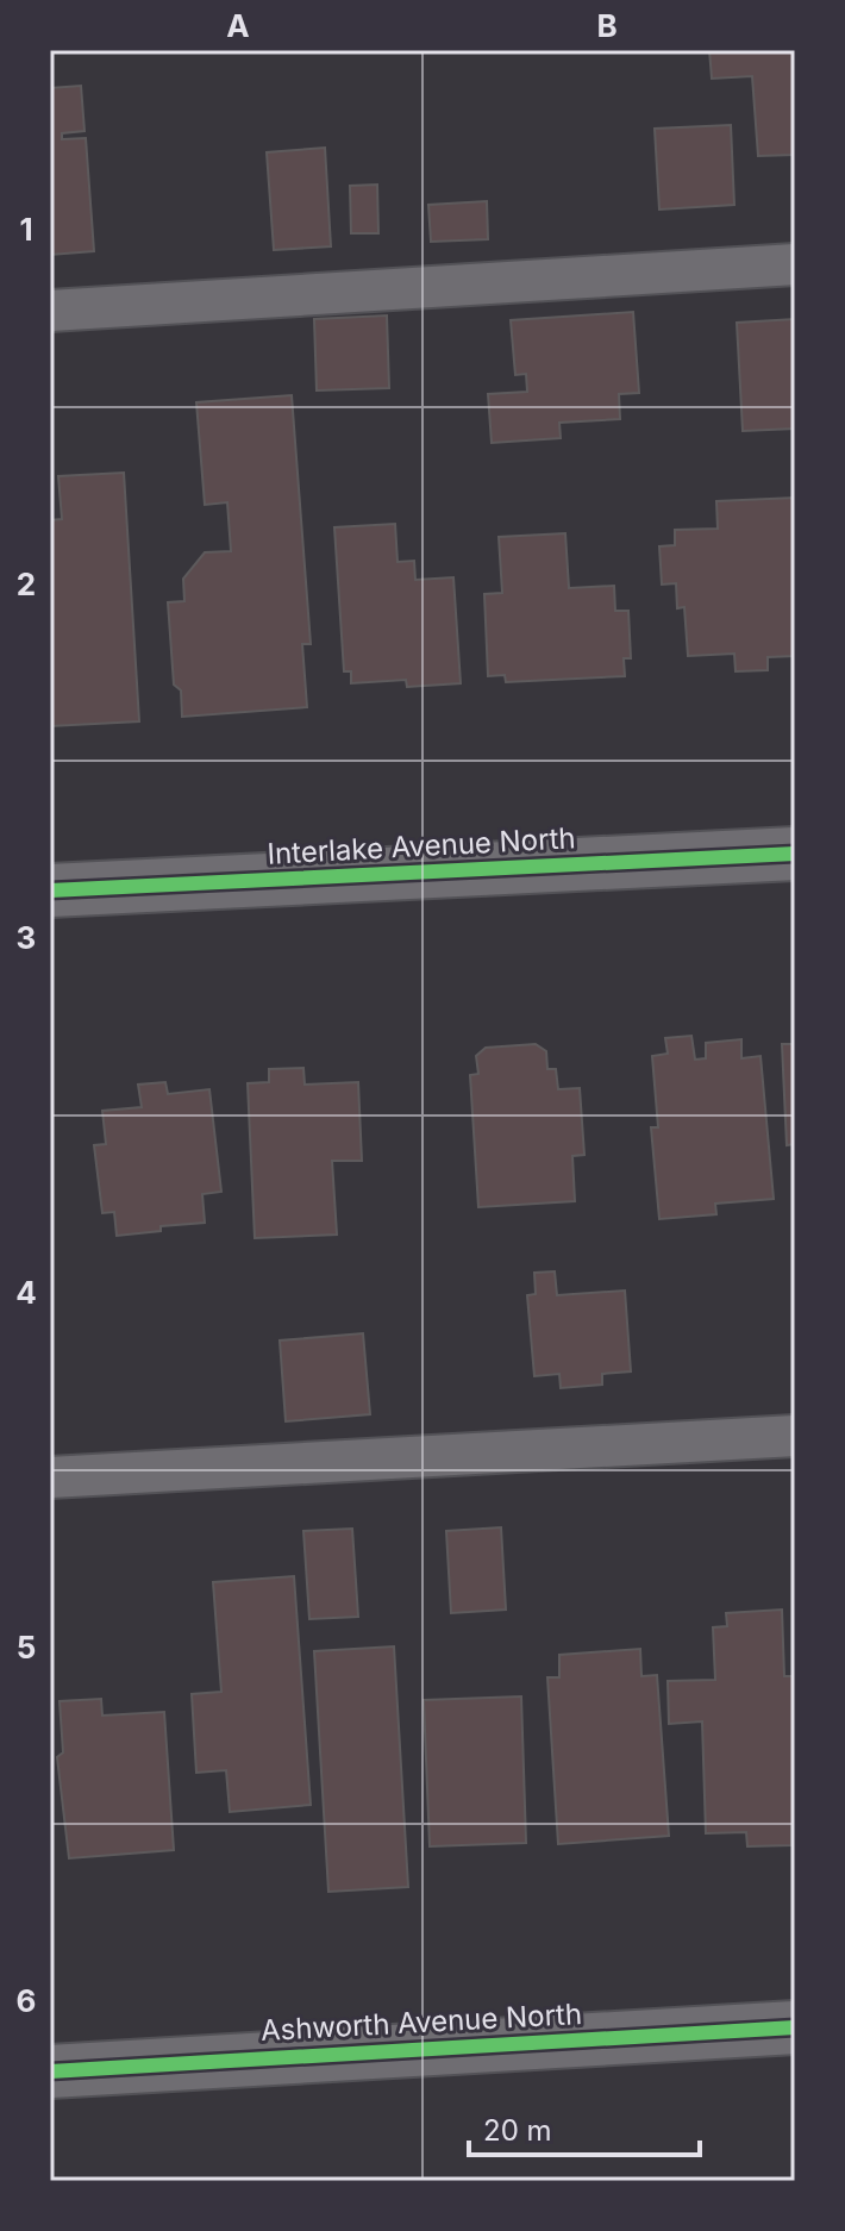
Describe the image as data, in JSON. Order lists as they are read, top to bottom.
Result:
{
  "streets": {
    "street": ["Interlake Avenue North", "Ashworth Avenue North"]
  },
  "scale_bar": "20 m",
  "grid": {
    "columns": ["A", "B"],
    "rows": [
      "1",
      "2",
      "3",
      "4",
      "5",
      "6"
    ]
  }
}
